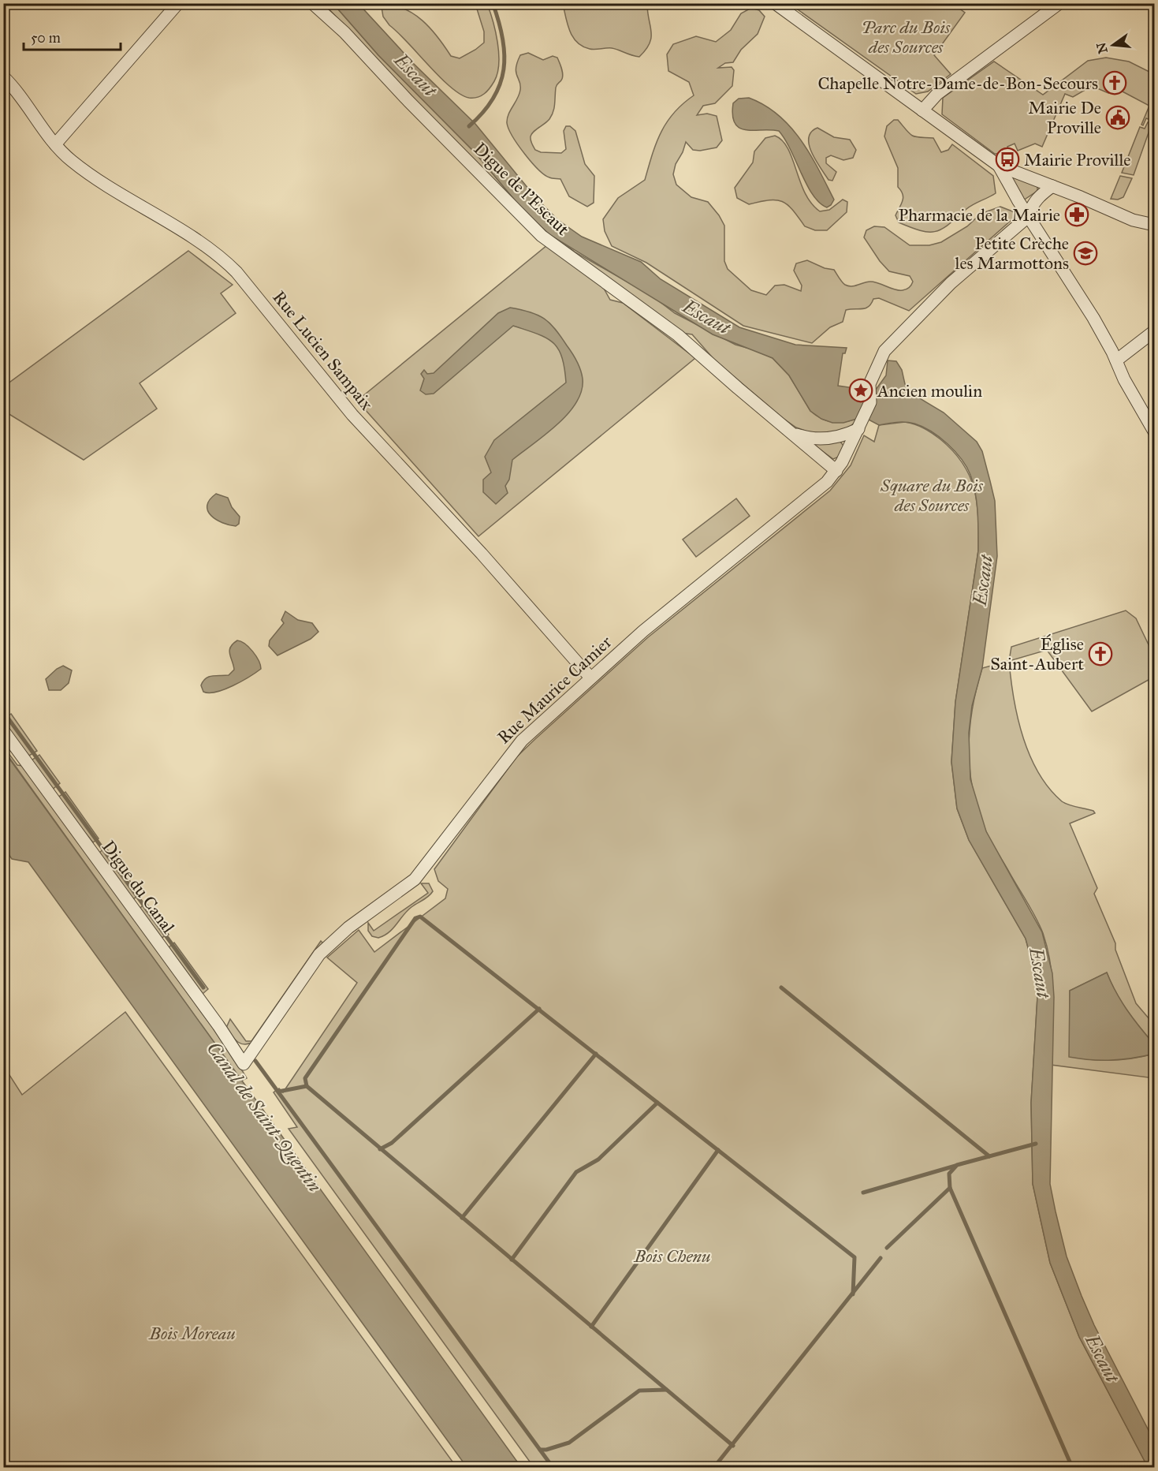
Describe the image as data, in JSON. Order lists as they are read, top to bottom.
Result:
{
  "streets": {
    "street": [
      "Digue de l'Escaut",
      "Rue Lucien Sampaix",
      "Rue Maurice Camier",
      "Digue du Canal"
    ]
  },
  "crossings": [
    ["Digue de l'Escaut", "Rue Maurice Camier"],
    ["Rue Lucien Sampaix", "Rue Maurice Camier"],
    ["Rue Maurice Camier", "Digue du Canal"]
  ],
  "water": ["Escaut", "Canal de Saint-Quentin"],
  "parks": [
    "Parc du Bois des Sources",
    "Square du Bois des Sources",
    "Bois Chenu",
    "Bois Moreau"
  ],
  "places": {
    "church": ["Chapelle Notre-Dame-de-Bon-Secours", "Église Saint-Aubert"],
    "public building": ["Mairie De Proville"],
    "bus stop": ["Mairie Proville"],
    "pharmacy": ["Pharmacie de la Mairie"],
    "school or university": ["Petite Crèche les Marmottons"],
    "place": ["Ancien moulin"]
  },
  "scale_bar": "50 m",
  "north": "left"
}
